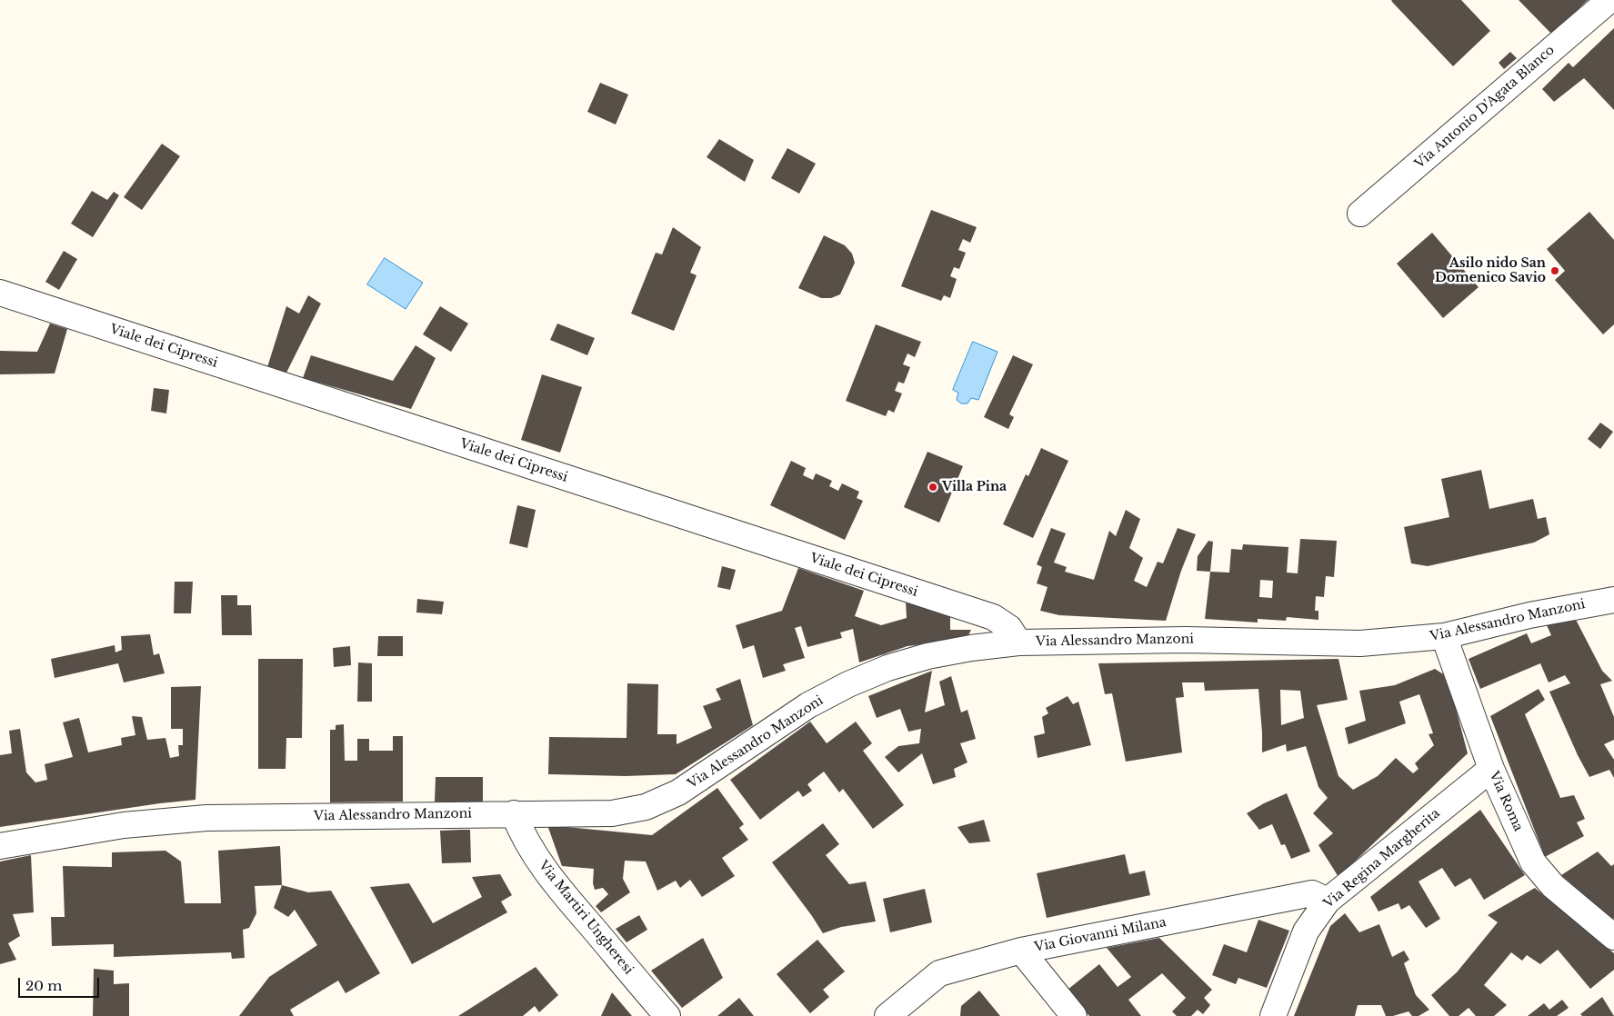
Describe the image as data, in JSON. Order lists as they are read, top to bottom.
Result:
{
  "streets": {
    "street": [
      "Via Antonio D'Agata Blanco",
      "Viale dei Cipressi",
      "Via Alessandro Manzoni",
      "Via Roma",
      "Via Regina Margherita",
      "Via Martiri Ungheresi",
      "Via Giovanni Milana"
    ]
  },
  "crossings": [
    ["Viale dei Cipressi", "Via Alessandro Manzoni"],
    ["Via Alessandro Manzoni", "Via Roma"],
    ["Via Alessandro Manzoni", "Via Martiri Ungheresi"],
    ["Via Roma", "Via Regina Margherita"],
    ["Via Regina Margherita", "Via Giovanni Milana"]
  ],
  "places": ["Asilo nido San Domenico Savio", "Villa Pina"],
  "scale_bar": "20 m"
}
